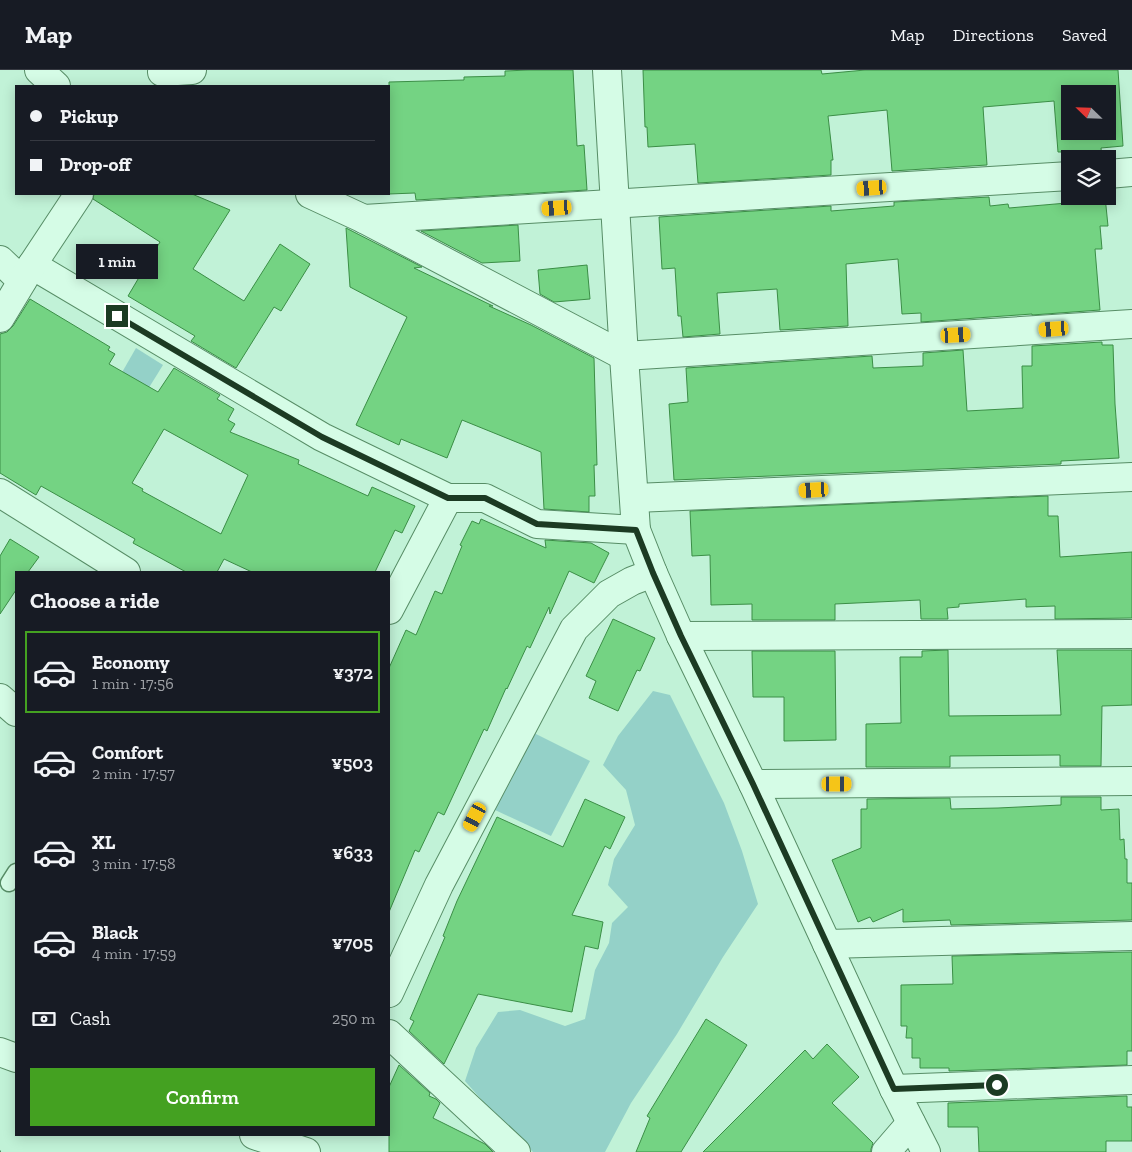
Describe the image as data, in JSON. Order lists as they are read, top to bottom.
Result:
{
  "north": "top left",
  "page": {
    "header": "Map",
    "nav": ["Map", "Directions", "Saved"],
    "banner": ["Pickup", "Drop-off"],
    "bubble": "1 min",
    "heading": "Choose a ride",
    "list": [
      {
        "name": "Economy",
        "note": "1 min · 17:56",
        "value": "¥372"
      },
      {
        "name": "Comfort",
        "note": "2 min · 17:57",
        "value": "¥503"
      },
      {
        "name": "XL",
        "note": "3 min · 17:58",
        "value": "¥633"
      },
      {
        "name": "Black",
        "note": "4 min · 17:59",
        "value": "¥705"
      }
    ],
    "pay": ["Cash", "250 m"],
    "buttons": "Confirm"
  }
}
